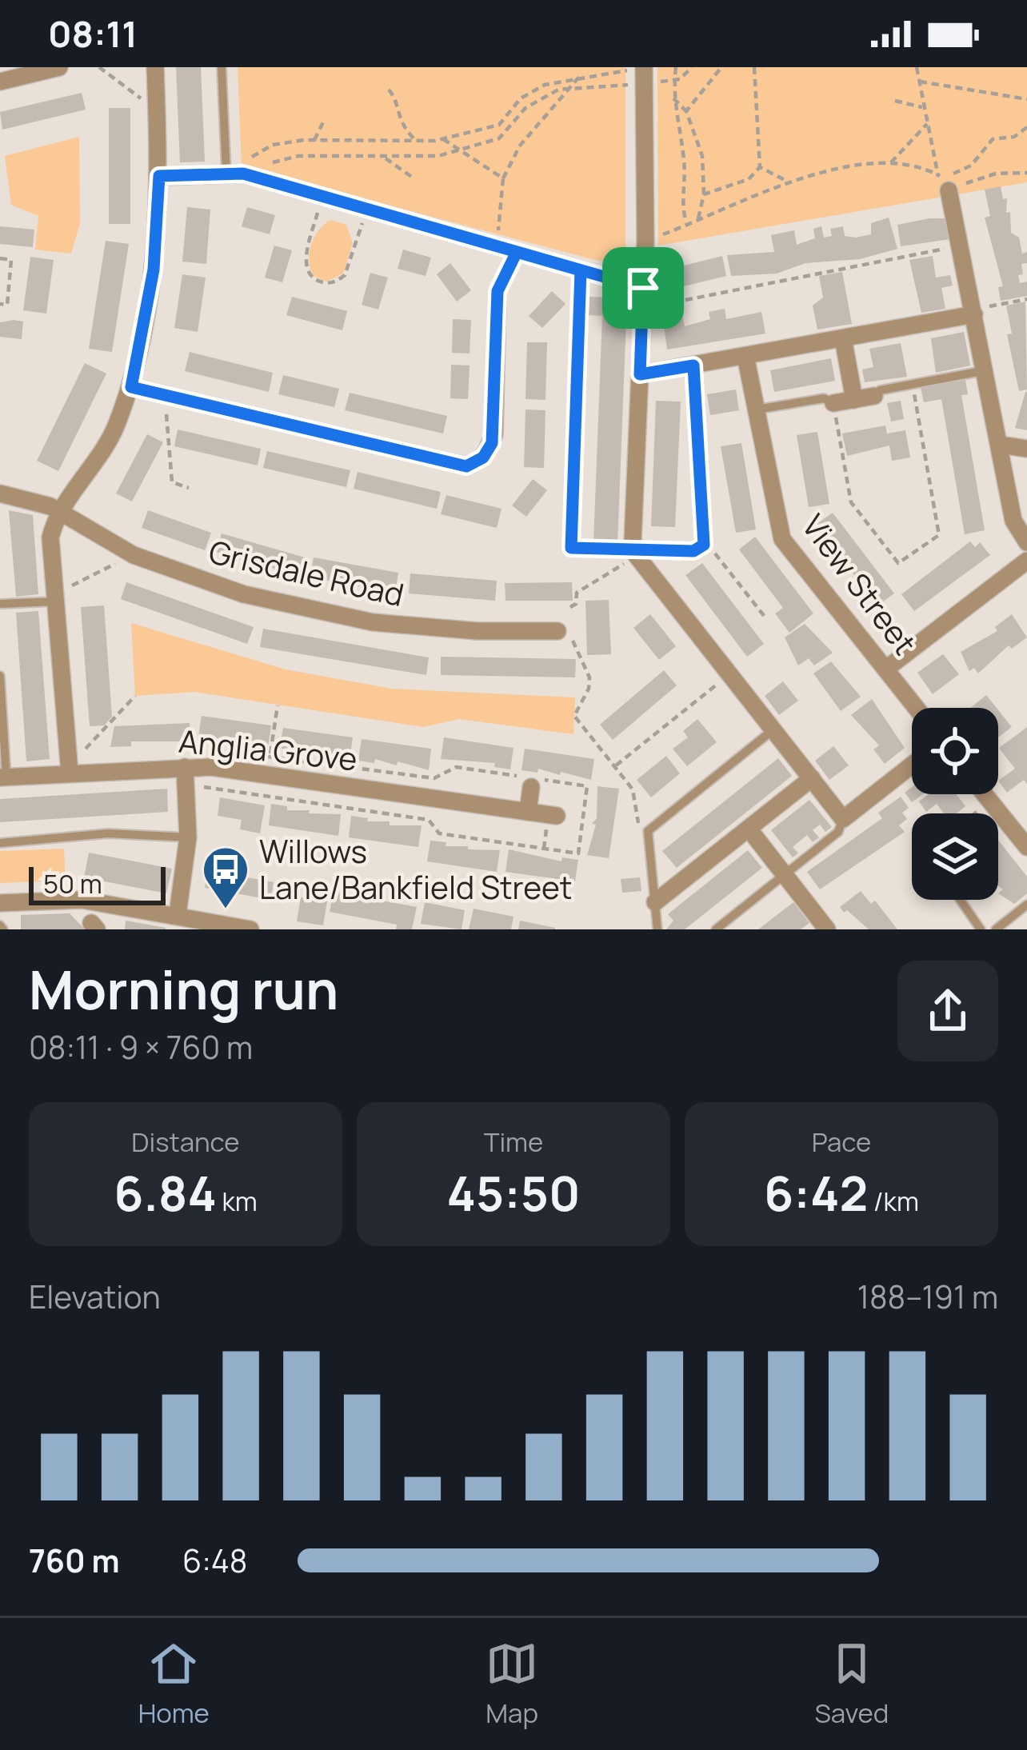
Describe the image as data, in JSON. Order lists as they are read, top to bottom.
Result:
{
  "streets": {
    "street": ["Grisdale Road", "View Street", "Anglia Grove"]
  },
  "places": {
    "bus stop": ["Willows Lane/Bankfield Street"]
  },
  "scale_bar": "50 m",
  "page": {
    "status": "08:11",
    "scale": "50 m",
    "heading": ["Morning run", "08:11 · 9 × 760 m"],
    "stats": [
      ["Distance", "6.84 km"],
      ["Time", "45:50"],
      ["Pace", "6:42 /km"]
    ],
    "chart": ["Elevation", "188–191 m"],
    "list": [
      {
        "name": "760 m",
        "note": "6:48"
      }
    ],
    "tabs": ["Home", "Map", "Saved"]
  }
}
